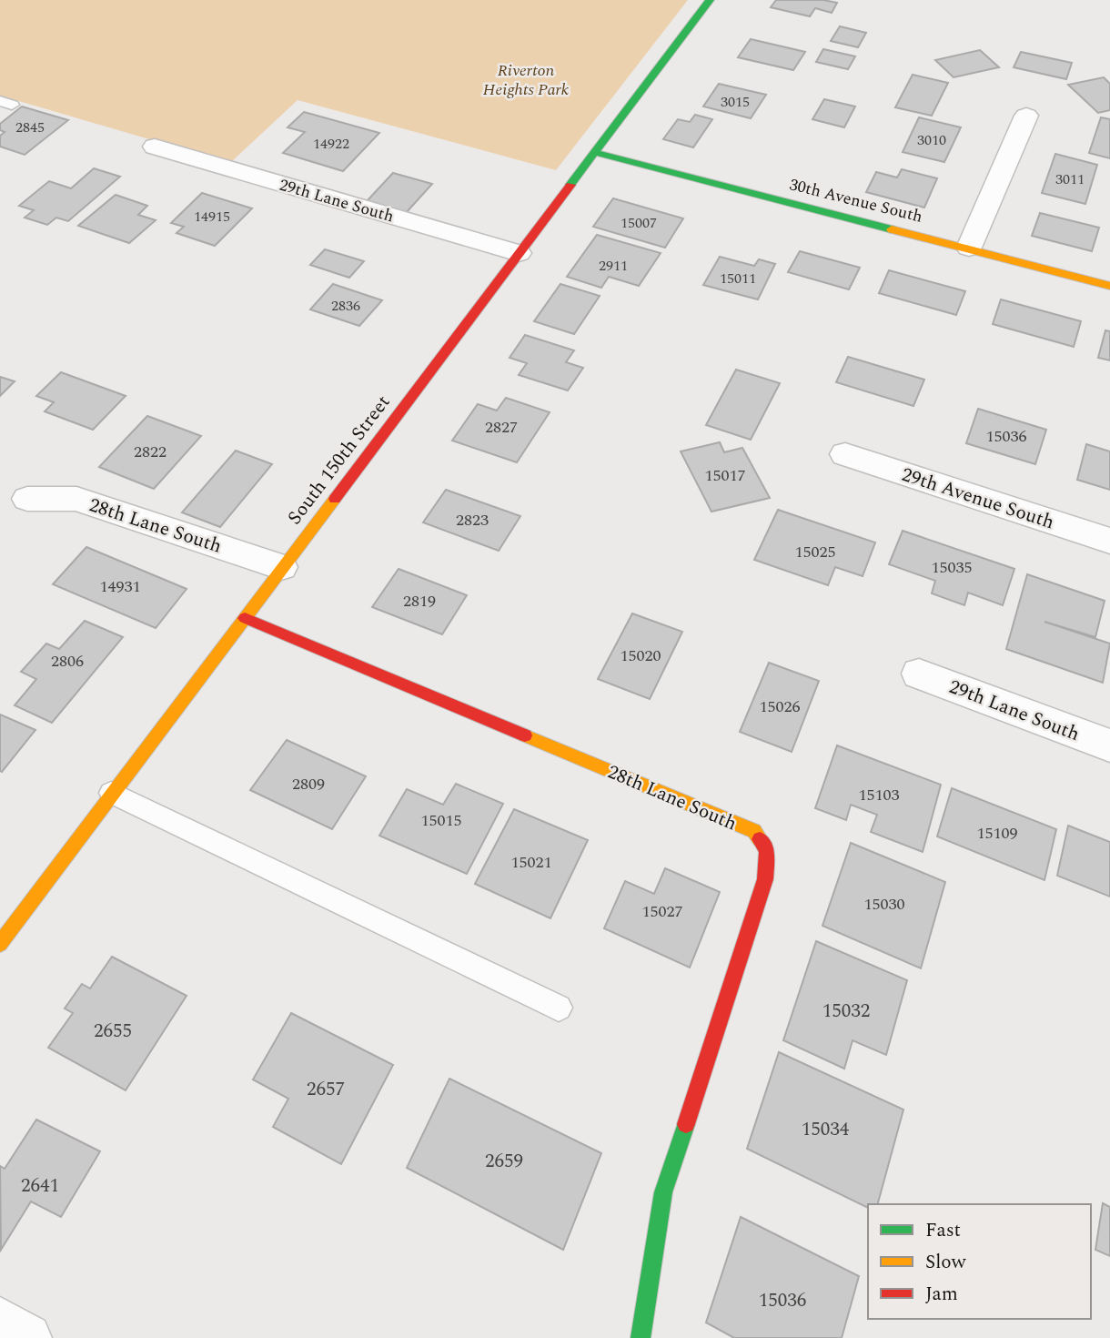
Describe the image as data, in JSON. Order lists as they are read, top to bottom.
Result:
{
  "streets": {
    "street": [
      "29th Lane South",
      "30th Avenue South",
      "South 150th Street",
      "29th Avenue South",
      "28th Lane South"
    ]
  },
  "crossings": [
    ["29th Lane South", "South 150th Street"],
    ["30th Avenue South", "South 150th Street"],
    ["South 150th Street", "28th Lane South"]
  ],
  "parks": ["Riverton Heights Park"],
  "house_numbers": [
    "3015",
    "2845",
    "3010",
    "14922",
    "3011",
    "14915",
    "15007",
    "2911",
    "15011",
    "2836",
    "2827",
    "15036",
    "2822",
    "15017",
    "2823",
    "15025",
    "15035",
    "14931",
    "2819",
    "15020",
    "2806",
    "15026",
    "2809",
    "15103",
    "15015",
    "15109",
    "15021",
    "15030",
    "15027",
    "15032",
    "2655",
    "2657",
    "15034",
    "2659",
    "2641",
    "15036"
  ],
  "legend": ["Fast", "Slow", "Jam"]
}
